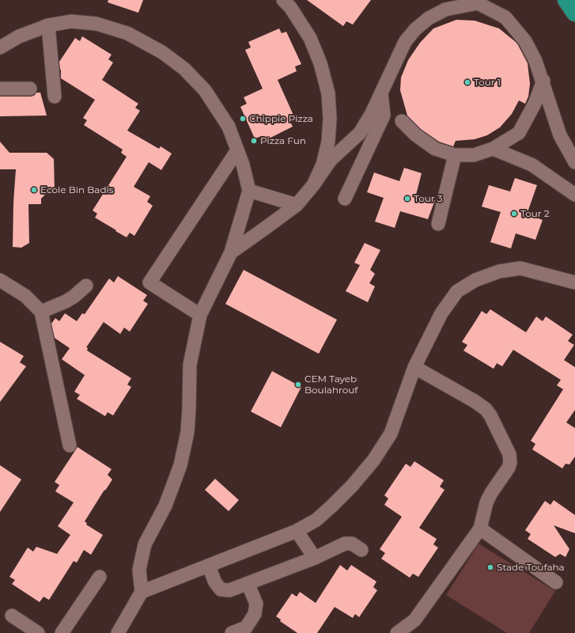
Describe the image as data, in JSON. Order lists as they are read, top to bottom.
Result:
{
  "places": [
    "Tour 1",
    "Chippie Pizza",
    "Pizza Fun",
    "Ecole Bin Badis",
    "Tour 3",
    "Tour 2",
    "CEM Tayeb Boulahrouf",
    "Stade Toufaha"
  ]
}
